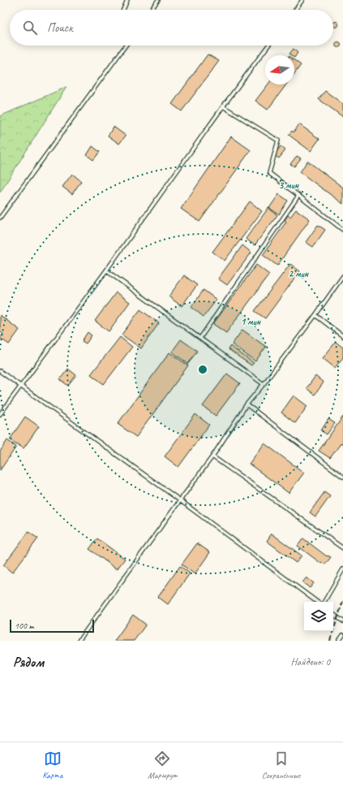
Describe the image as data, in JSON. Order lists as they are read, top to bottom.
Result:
{
  "scale_bar": "100 m",
  "north": "left",
  "page": {
    "search": "Поиск",
    "scale": "100 m",
    "heading": ["Рядом", "Найдено: 0"],
    "nav": ["Карта", "Маршрут", "Сохранённые"]
  },
  "rings": ["3 мин", "2 мин", "1 мин"]
}
